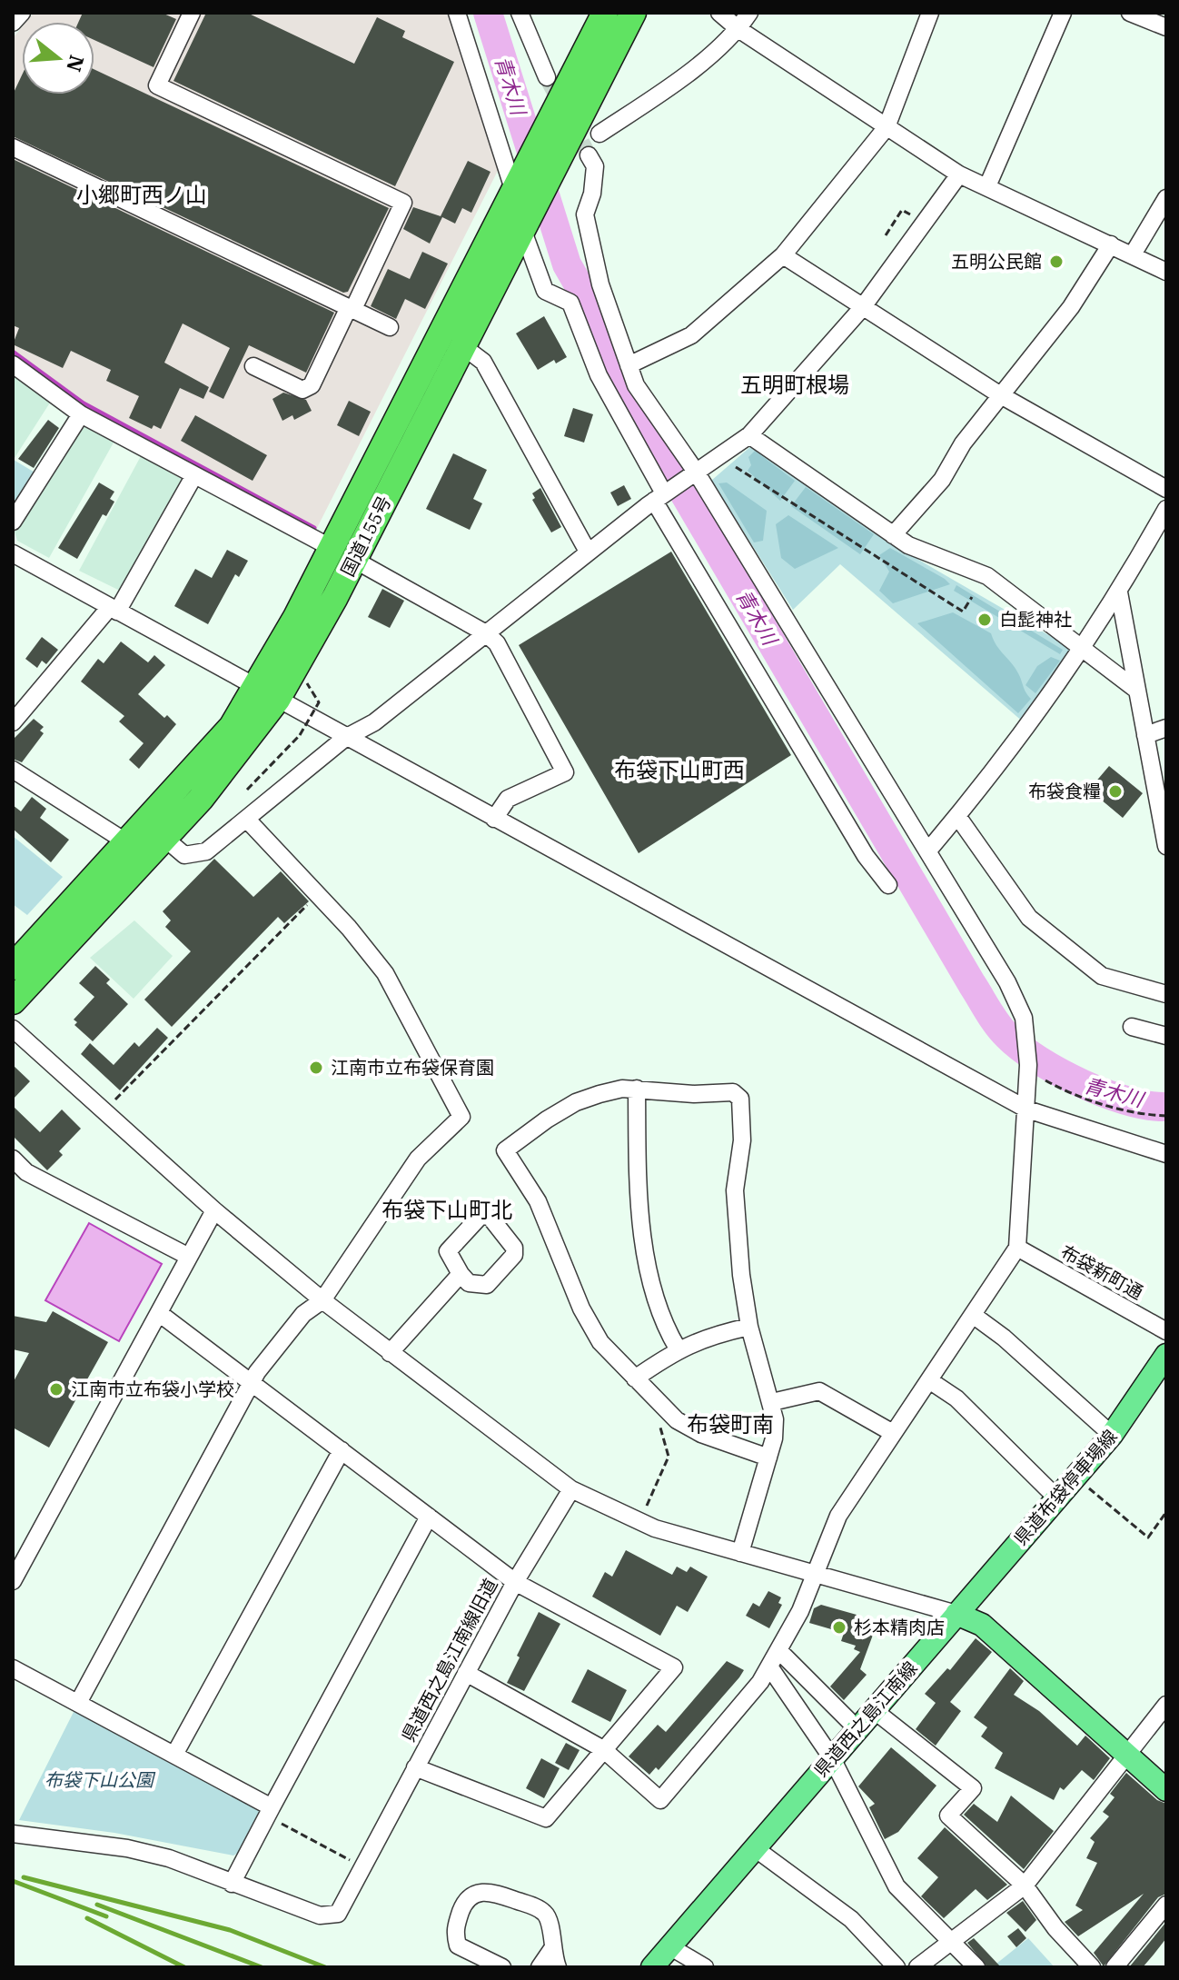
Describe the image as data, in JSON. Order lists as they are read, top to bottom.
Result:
{
  "streets": {
    "highway": ["国道155号"],
    "main road": ["県道布袋停車場線", "県道西之島江南線"],
    "street": ["布袋新町通", "県道西之島江南線旧道"]
  },
  "crossings": [
    ["県道布袋停車場線", "県道西之島江南線"]
  ],
  "districts": [
    "小郷町西ノ山",
    "五明町根場",
    "布袋下山町西",
    "布袋下山町北",
    "布袋町南"
  ],
  "water": ["青木川"],
  "parks": ["布袋下山公園"],
  "places": [
    "五明公民館",
    "白髭神社",
    "布袋食糧",
    "江南市立布袋保育園",
    "江南市立布袋小学校",
    "杉本精肉店"
  ],
  "north": "right"
}
